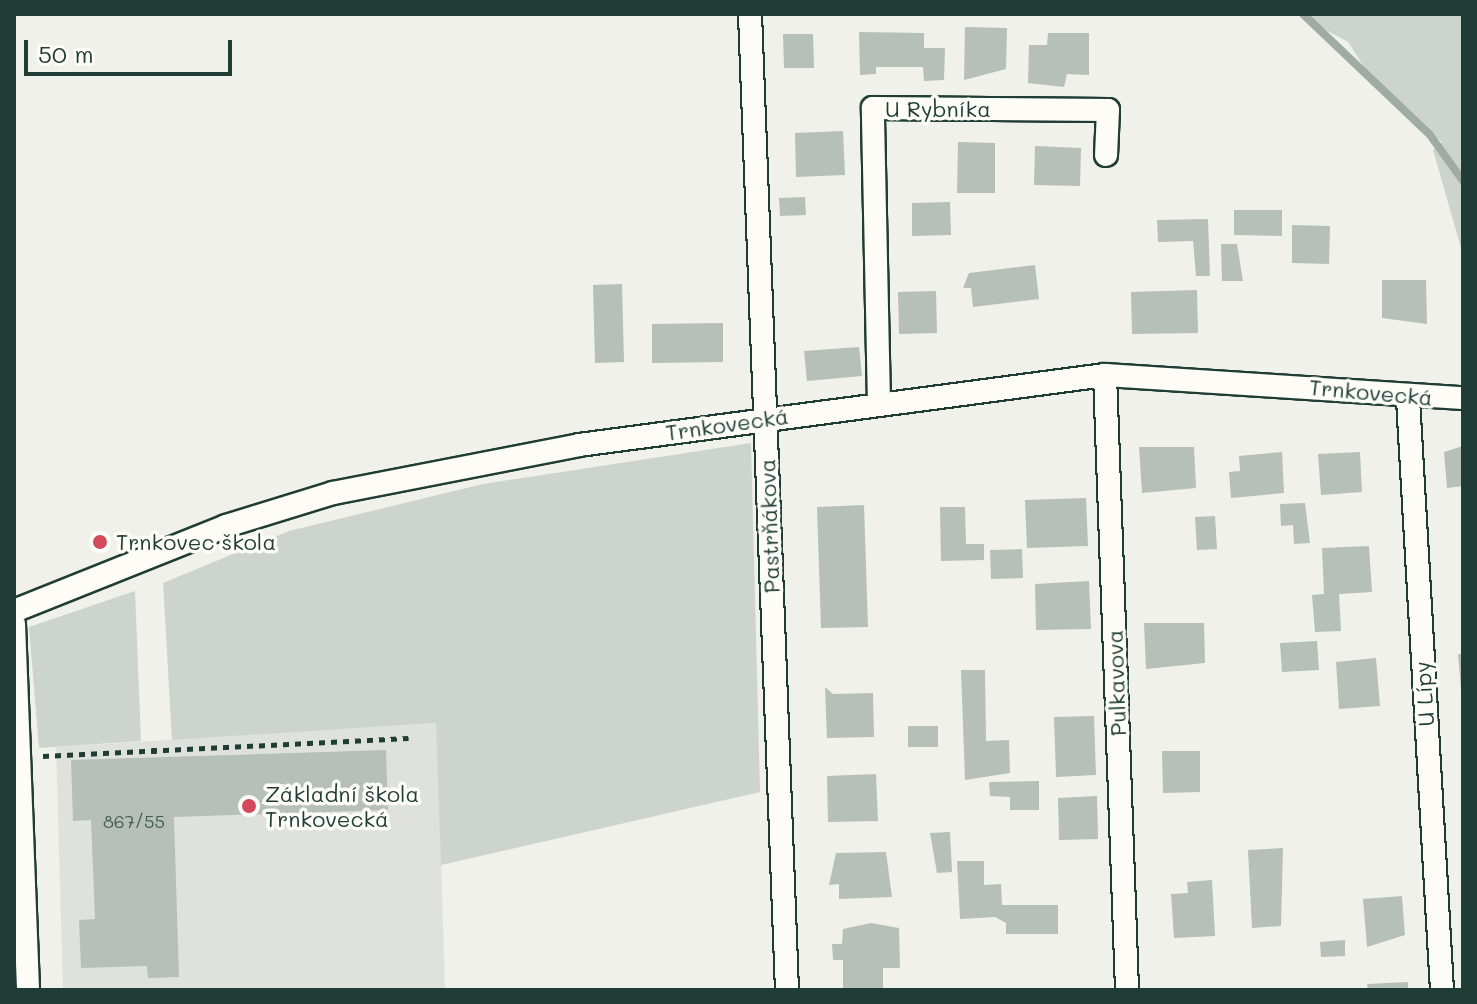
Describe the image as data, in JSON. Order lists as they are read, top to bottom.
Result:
{
  "streets": {
    "street": [
      "U Rybníka",
      "Trnkovecká",
      "Pastrňákova",
      "Pulkavova",
      "U Lípy"
    ]
  },
  "crossings": [
    ["U Rybníka", "Trnkovecká"],
    ["Trnkovecká", "Pastrňákova"],
    ["Trnkovecká", "Pulkavova"],
    ["Trnkovecká", "U Lípy"]
  ],
  "places": ["Trnkovec škola", "Základní škola Trnkovecká"],
  "house_numbers": ["867/55"],
  "scale_bar": "50 m"
}
